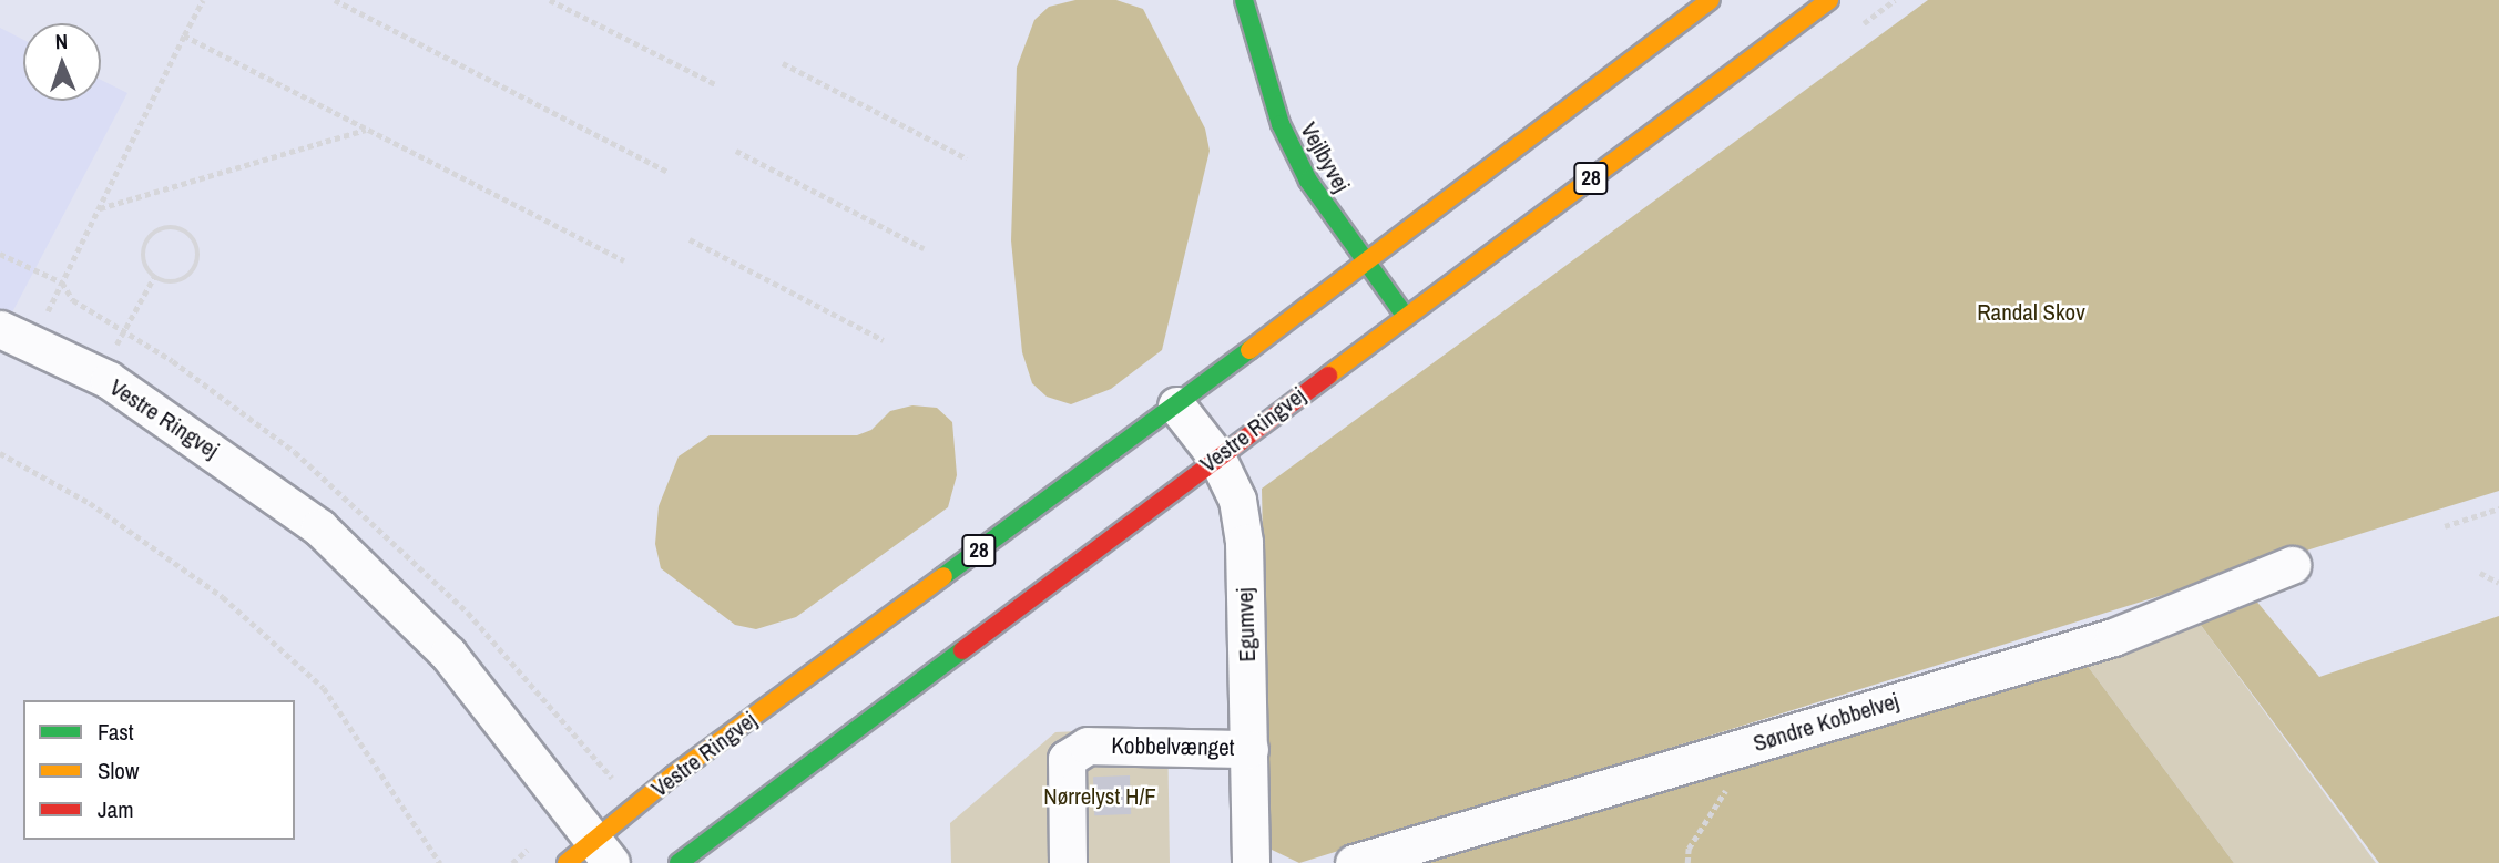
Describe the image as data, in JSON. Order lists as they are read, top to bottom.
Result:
{
  "streets": {
    "main road": ["Vejlbyvej", "28", "Vestre Ringvej"],
    "street": ["Egumvej", "Søndre Kobbelvej", "Kobbelvænget"]
  },
  "crossings": [
    ["Vejlbyvej", "Vestre Ringvej"],
    ["Vestre Ringvej", "Egumvej"],
    ["Egumvej", "Kobbelvænget"]
  ],
  "parks": ["Randal Skov", "Nørrelyst H/F"],
  "legend": ["Fast", "Slow", "Jam"],
  "north": "top"
}
